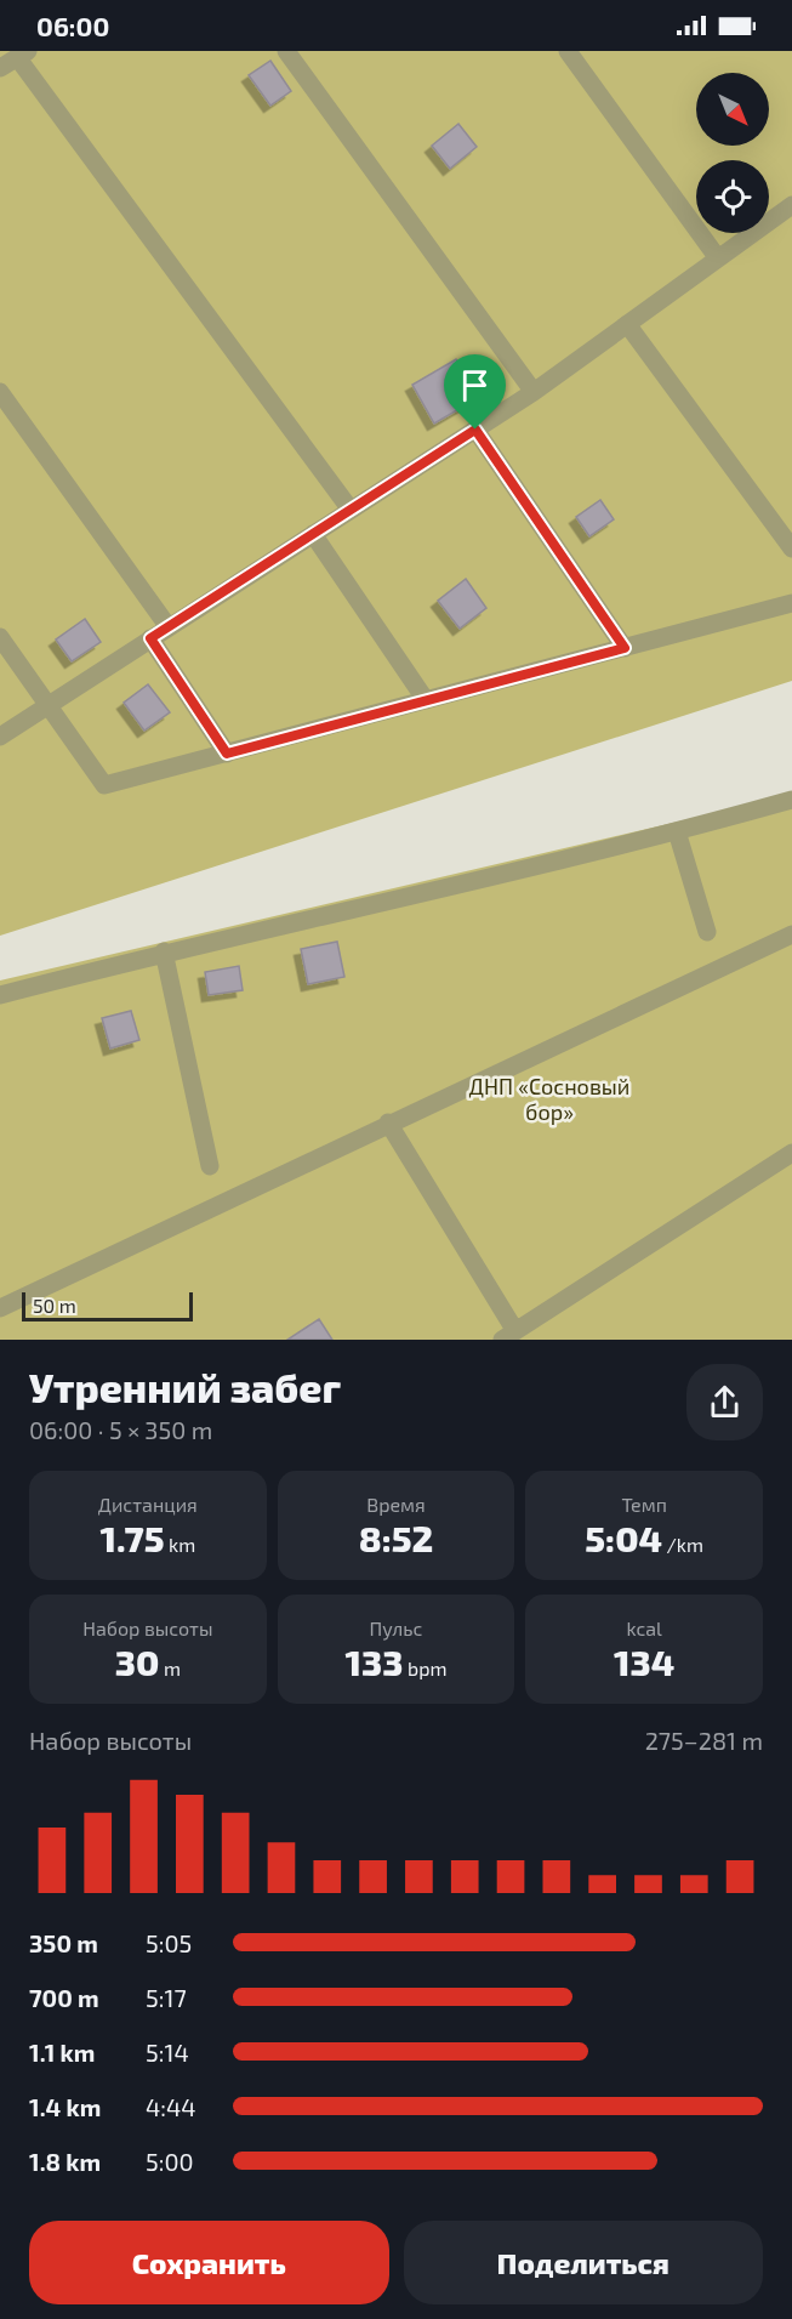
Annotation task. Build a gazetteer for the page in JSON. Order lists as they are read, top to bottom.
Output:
{
  "parks": ["ДНП «Сосновый бор»"],
  "scale_bar": "50 m",
  "north": "bottom right",
  "page": {
    "status": "06:00",
    "scale": "50 m",
    "heading": ["Утренний забег", "06:00 · 5 × 350 m"],
    "stats": [
      ["Дистанция", "1.75 km"],
      ["Время", "8:52"],
      ["Темп", "5:04 /km"],
      ["Набор высоты", "30 m"],
      ["Пульс", "133 bpm"],
      ["kcal", "134"]
    ],
    "chart": ["Набор высоты", "275–281 m"],
    "list": [
      {
        "name": "350 m",
        "note": "5:05"
      },
      {
        "name": "700 m",
        "note": "5:17"
      },
      {
        "name": "1.1 km",
        "note": "5:14"
      },
      {
        "name": "1.4 km",
        "note": "4:44"
      },
      {
        "name": "1.8 km",
        "note": "5:00"
      }
    ],
    "buttons": ["Сохранить", "Поделиться"]
  }
}
